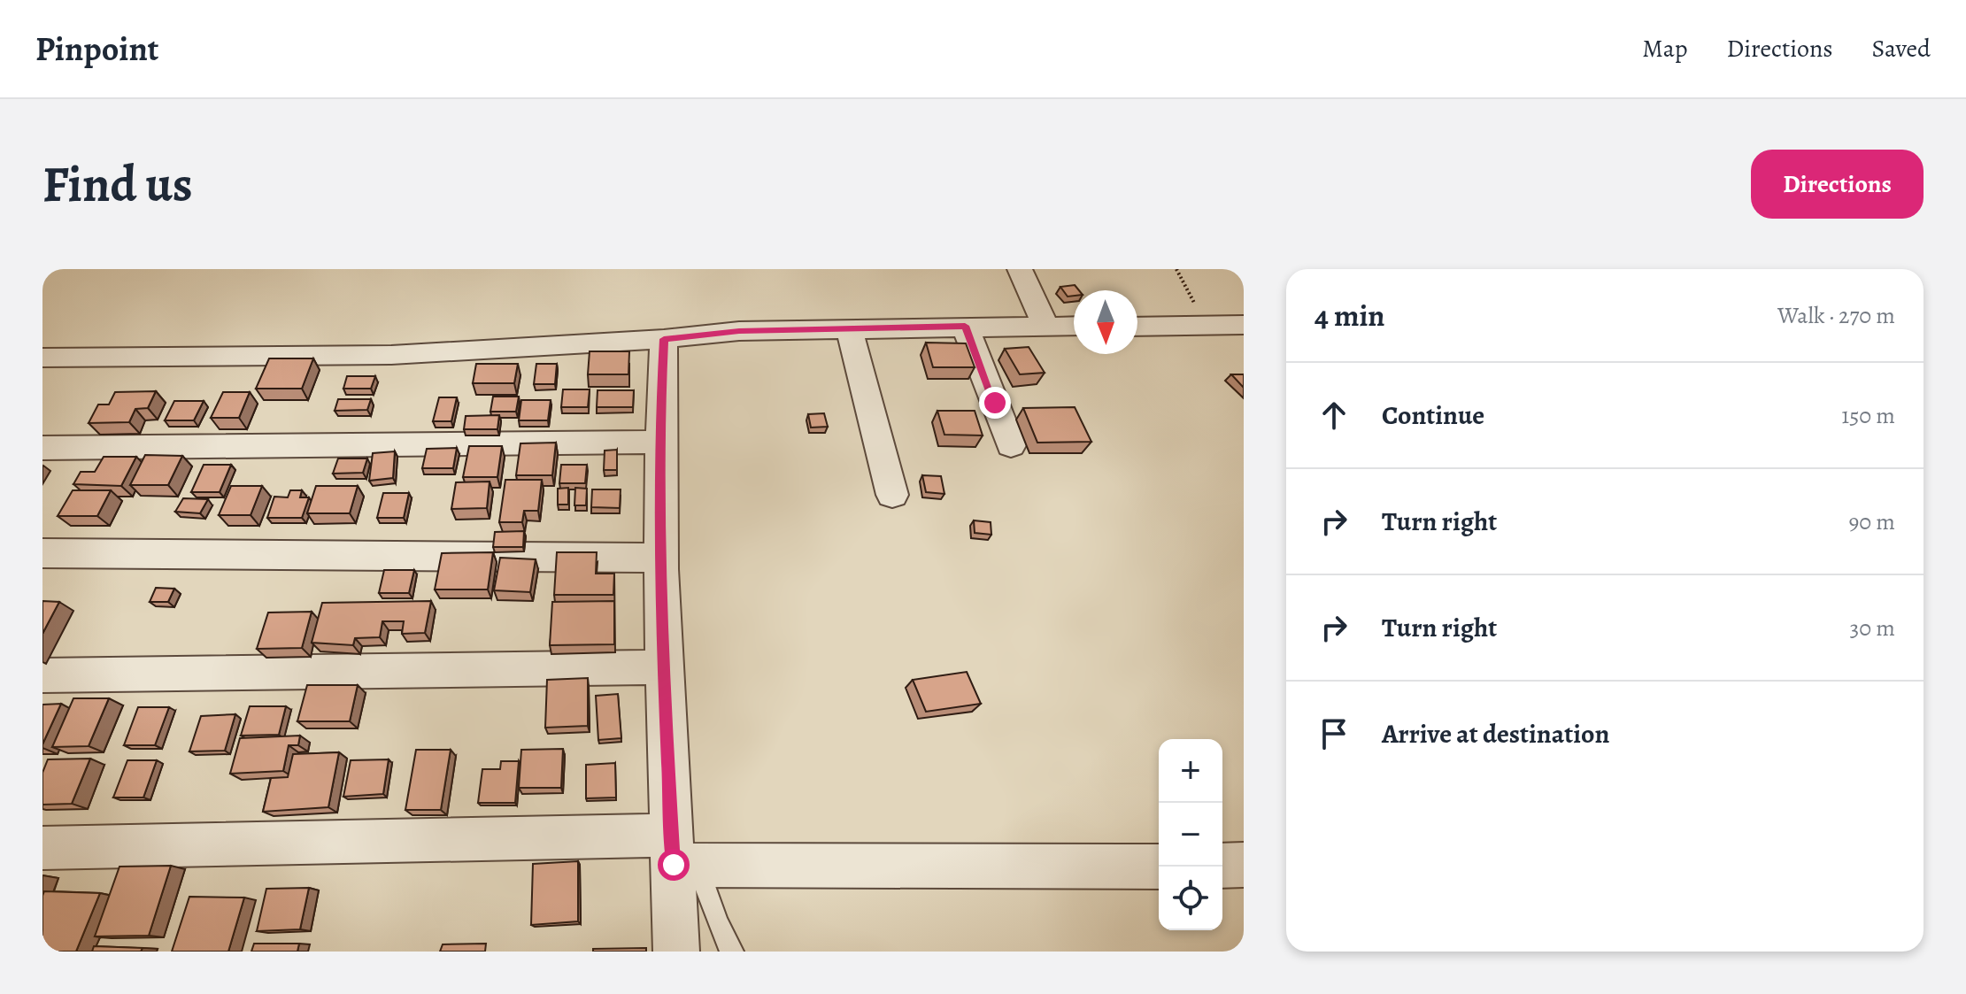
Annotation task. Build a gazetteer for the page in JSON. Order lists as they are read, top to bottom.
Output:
{
  "north": "bottom",
  "page": {
    "header": "Pinpoint",
    "nav": ["Map", "Directions", "Saved"],
    "buttons": "Directions",
    "title": "Find us",
    "heading": ["4 min", "Walk · 270 m"],
    "list": [
      ["Continue", "150 m"],
      ["Turn right", "90 m"],
      ["Turn right", "30 m"],
      "Arrive at destination"
    ],
    "map_buttons": ["+", "−"]
  }
}
